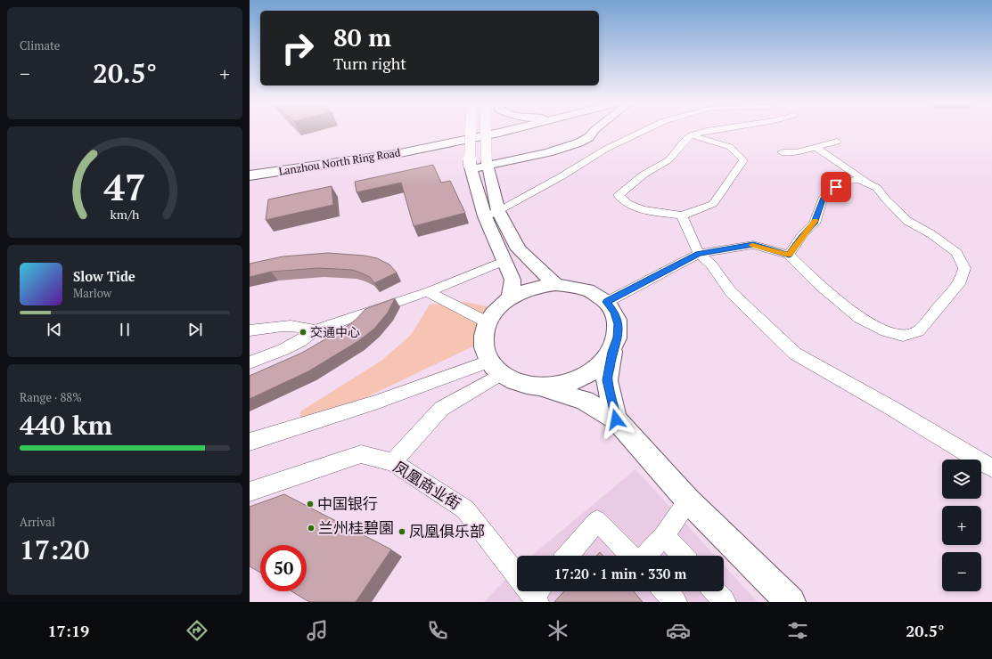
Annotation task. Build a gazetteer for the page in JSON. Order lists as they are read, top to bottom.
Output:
{
  "streets": {
    "highway": ["Lanzhou North Ring Road"],
    "street": ["凤凰商业街"]
  },
  "places": [
    "交通中心",
    "中国银行",
    "兰州桂碧園",
    "凤凰俱乐部"
  ],
  "page": {
    "tile": [
      "Climate",
      ["Range · 88%", "440 km"],
      ["Arrival", "17:20"]
    ],
    "turn": ["80 m", "Turn right"],
    "heat": ["−", "20.5°", "+"],
    "song": ["Slow Tide", "Marlow"],
    "map_buttons": ["+", "−"],
    "limit": "50",
    "trip": "17:20 · 1 min · 330 m",
    "tabs": ["17:19", "20.5°"],
    "gauge": ["47", "km/h"]
  }
}
